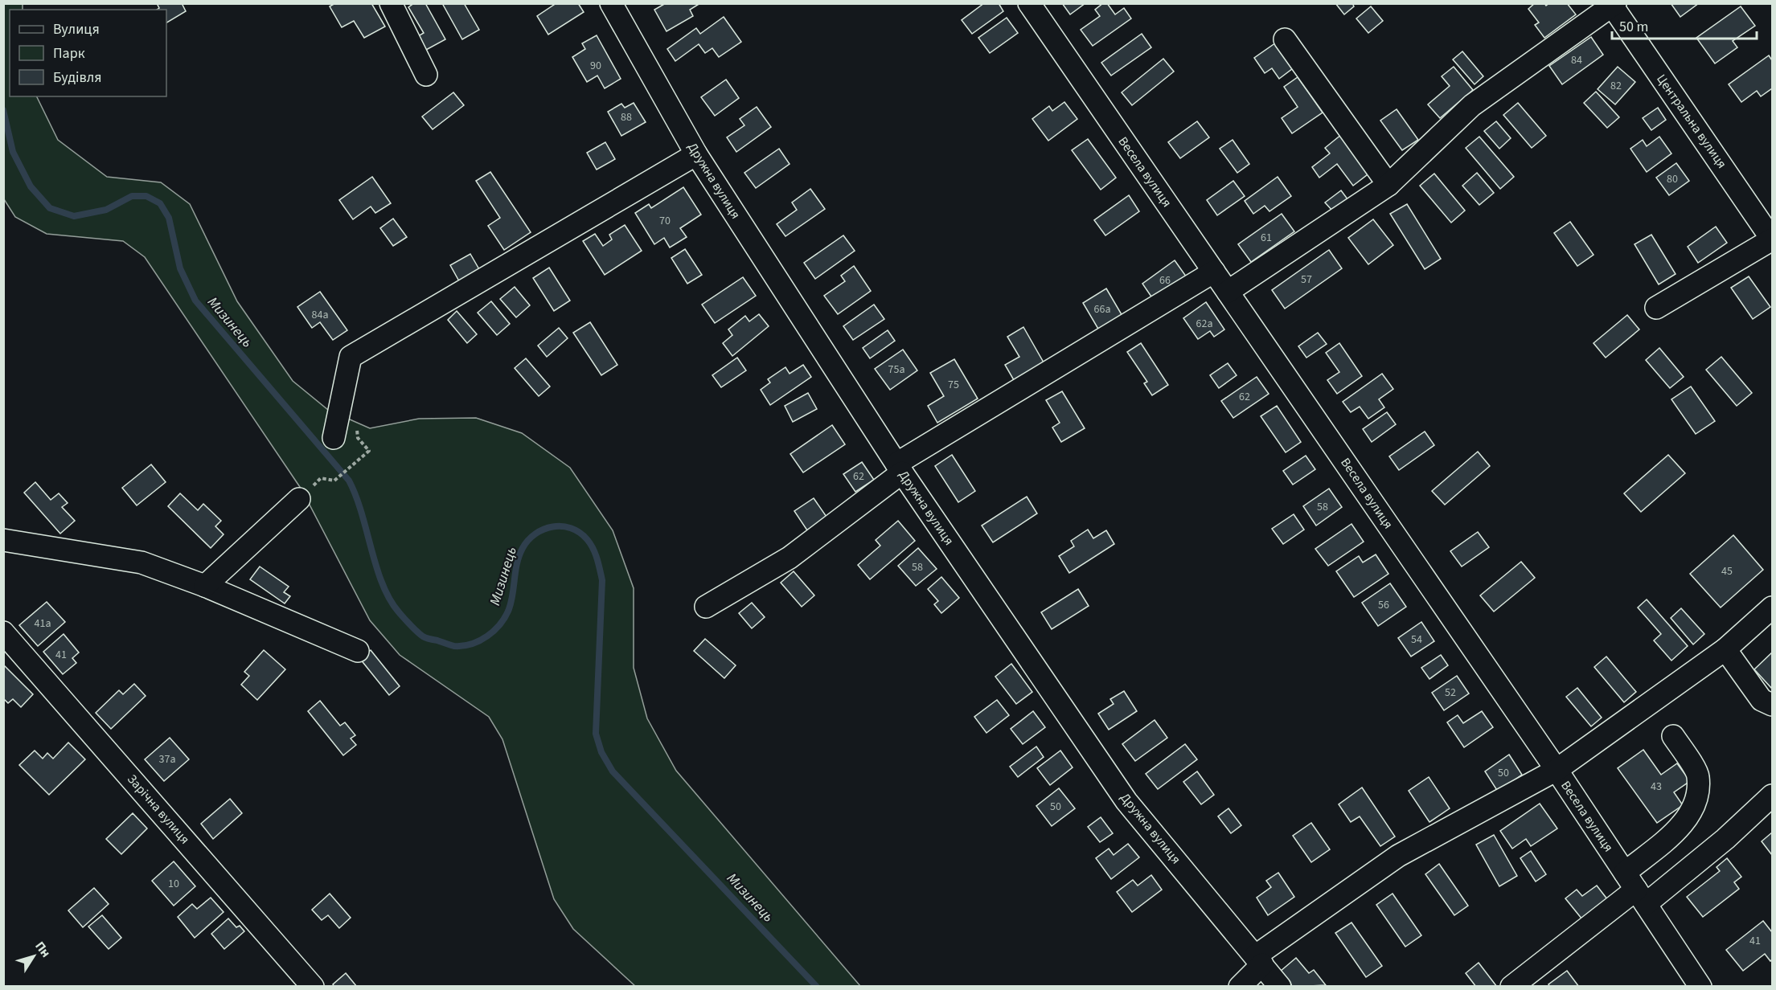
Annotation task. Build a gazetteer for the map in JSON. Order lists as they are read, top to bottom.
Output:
{
  "streets": {
    "street": [
      "Центральна вулиця",
      "Весела вулиця",
      "Дружна вулиця",
      "Зарічна вулиця"
    ]
  },
  "water": ["Мизинець"],
  "house_numbers": [
    "84",
    "90",
    "82",
    "88",
    "80",
    "70",
    "61",
    "57",
    "66",
    "66а",
    "84а",
    "62а",
    "75а",
    "75",
    "62",
    "62",
    "58",
    "58",
    "45",
    "56",
    "41а",
    "54",
    "41",
    "52",
    "37а",
    "50",
    "43",
    "50",
    "10",
    "41"
  ],
  "legend": ["Вулиця", "Парк", "Будівля"],
  "scale_bar": "50 m",
  "north": "top right"
}
